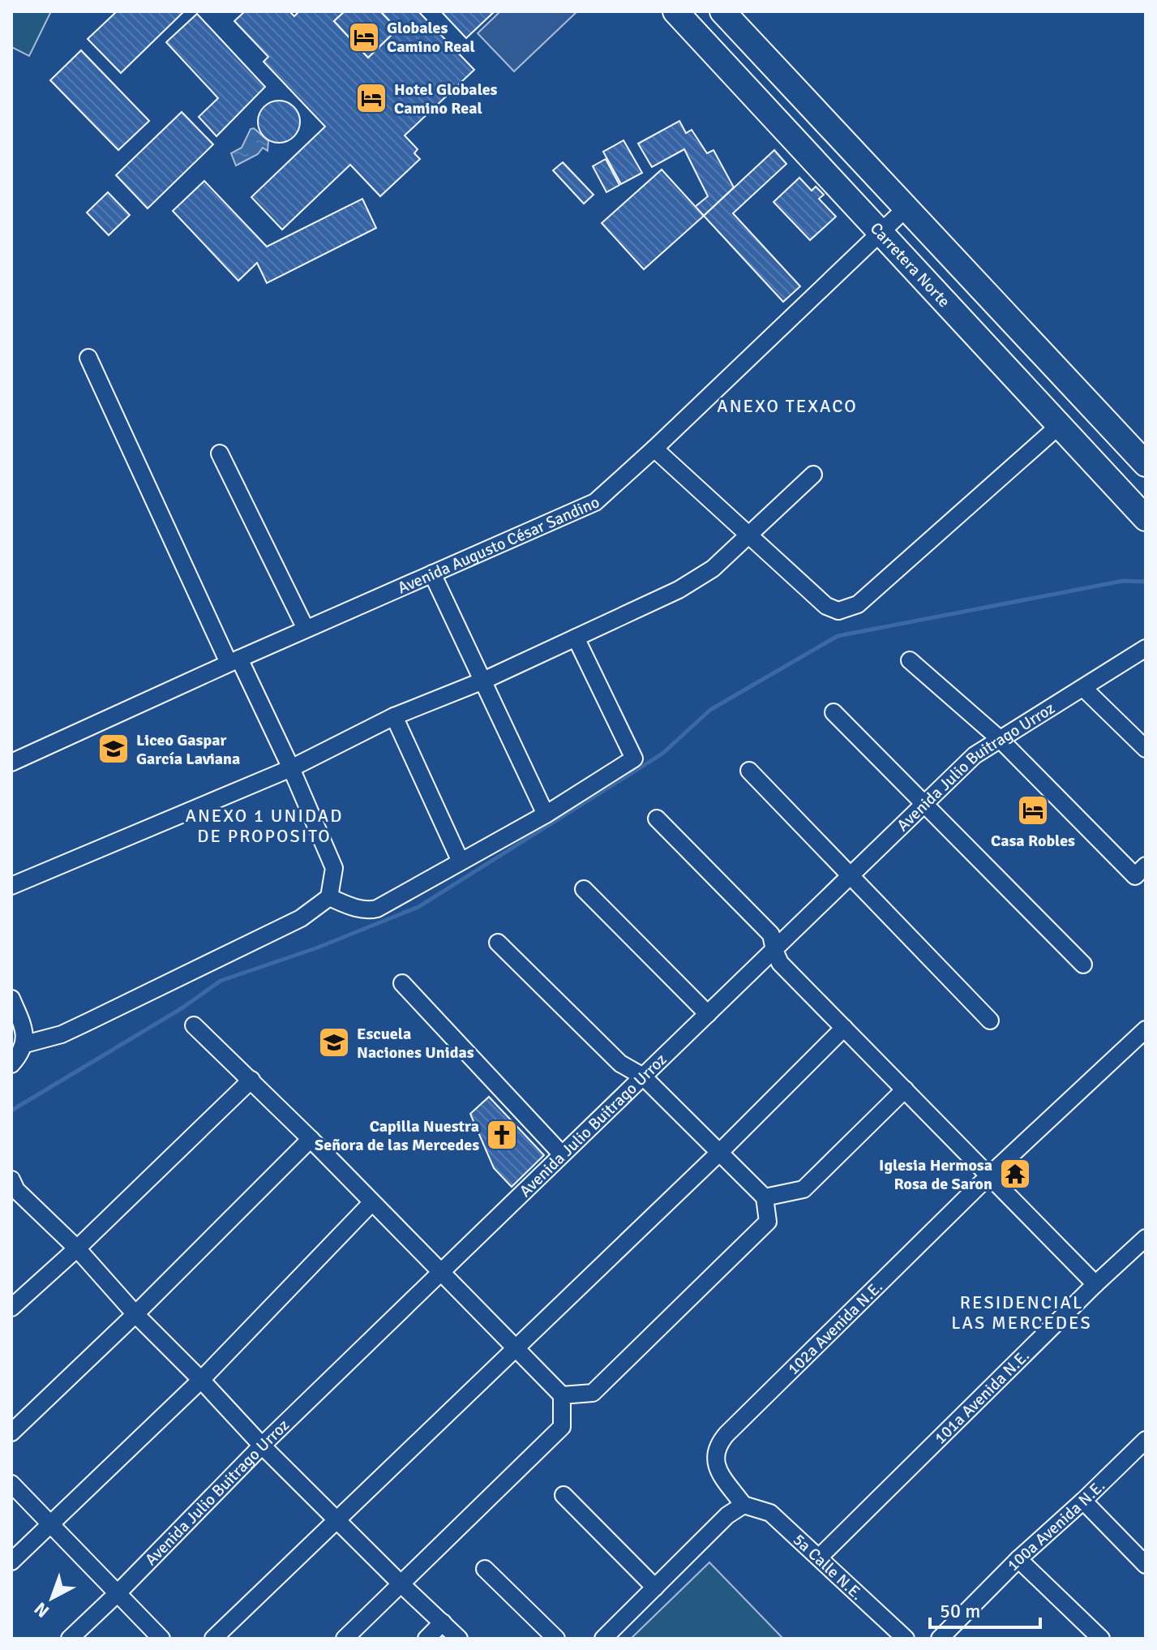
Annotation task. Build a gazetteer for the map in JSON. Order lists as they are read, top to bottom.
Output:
{
  "streets": {
    "highway": ["Carretera Norte"],
    "street": [
      "Avenida Augusto César Sandino",
      "Avenida Julio Buitrago Urroz",
      "102a Avenida N.E.",
      "101a Avenida N.E.",
      "100a Avenida N.E.",
      "5a Calle N.E."
    ]
  },
  "crossings": [
    ["Carretera Norte", "Avenida Augusto César Sandino"],
    ["102a Avenida N.E.", "5a Calle N.E."],
    ["101a Avenida N.E.", "5a Calle N.E."]
  ],
  "districts": ["ANEXO TEXACO", "ANEXO 1 UNIDAD DE PROPOSITO", "RESIDENCIAL LAS MERCEDES"],
  "places": {
    "hotel": ["Globales Camino Real", "Hotel Globales Camino Real", "Casa Robles"],
    "school or university": ["Liceo Gaspar García Laviana", "Escuela Naciones Unidas"],
    "church": ["Capilla Nuestra Señora de las Mercedes"],
    "temple": ["Iglesia Hermosa Rosa de Saron"]
  },
  "scale_bar": "50 m",
  "north": "bottom left"
}
